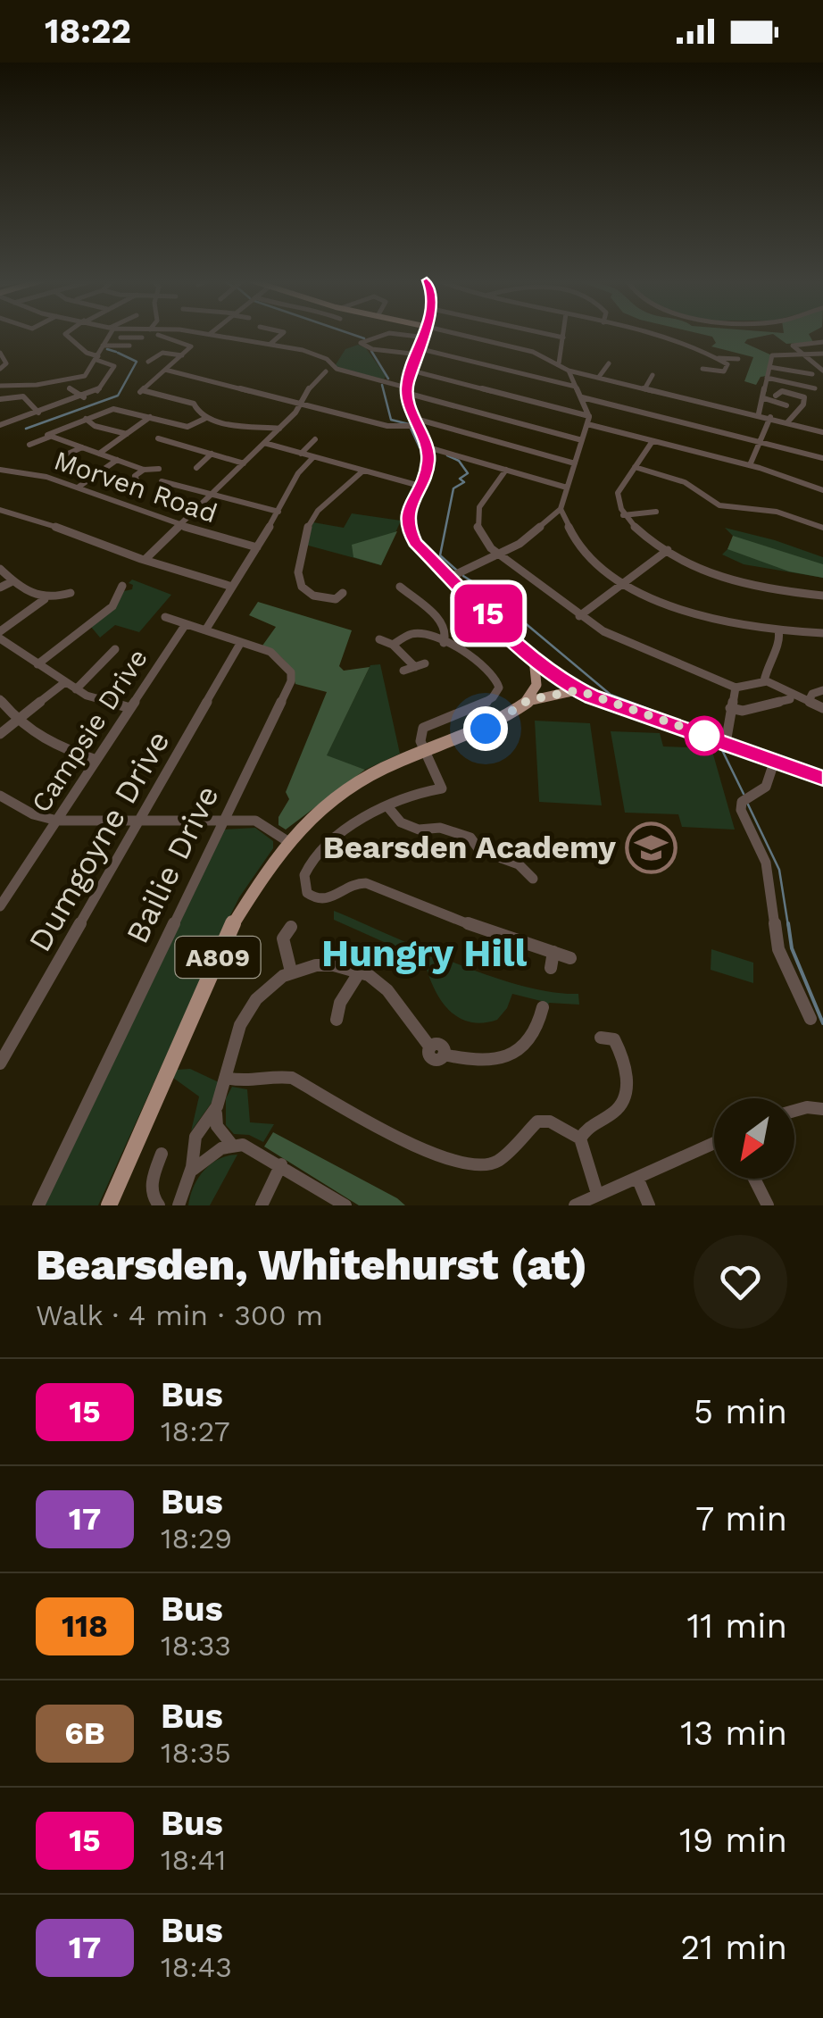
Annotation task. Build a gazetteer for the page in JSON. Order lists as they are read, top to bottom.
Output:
{
  "streets": {
    "main road": ["A809"],
    "street": [
      "Morven Road",
      "Campsie Drive",
      "Dumgoyne Drive",
      "Bailie Drive"
    ]
  },
  "crossings": [
    ["Campsie Drive", "Bailie Drive"],
    ["Dumgoyne Drive", "Bailie Drive"]
  ],
  "districts": ["Hungry Hill"],
  "places": {
    "school or university": ["Bearsden Academy"]
  },
  "lines": ["bus line 15"],
  "north": "bottom left",
  "page": {
    "status": "18:22",
    "on_map": "15",
    "heading": ["Bearsden, Whitehurst (at)", "Walk · 4 min · 300 m"],
    "list": [
      {
        "mark": "15",
        "name": "Bus",
        "note": "18:27",
        "value": "5 min"
      },
      {
        "mark": "17",
        "name": "Bus",
        "note": "18:29",
        "value": "7 min"
      },
      {
        "mark": "118",
        "name": "Bus",
        "note": "18:33",
        "value": "11 min"
      },
      {
        "mark": "6B",
        "name": "Bus",
        "note": "18:35",
        "value": "13 min"
      },
      {
        "mark": "15",
        "name": "Bus",
        "note": "18:41",
        "value": "19 min"
      },
      {
        "mark": "17",
        "name": "Bus",
        "note": "18:43",
        "value": "21 min"
      }
    ]
  }
}
